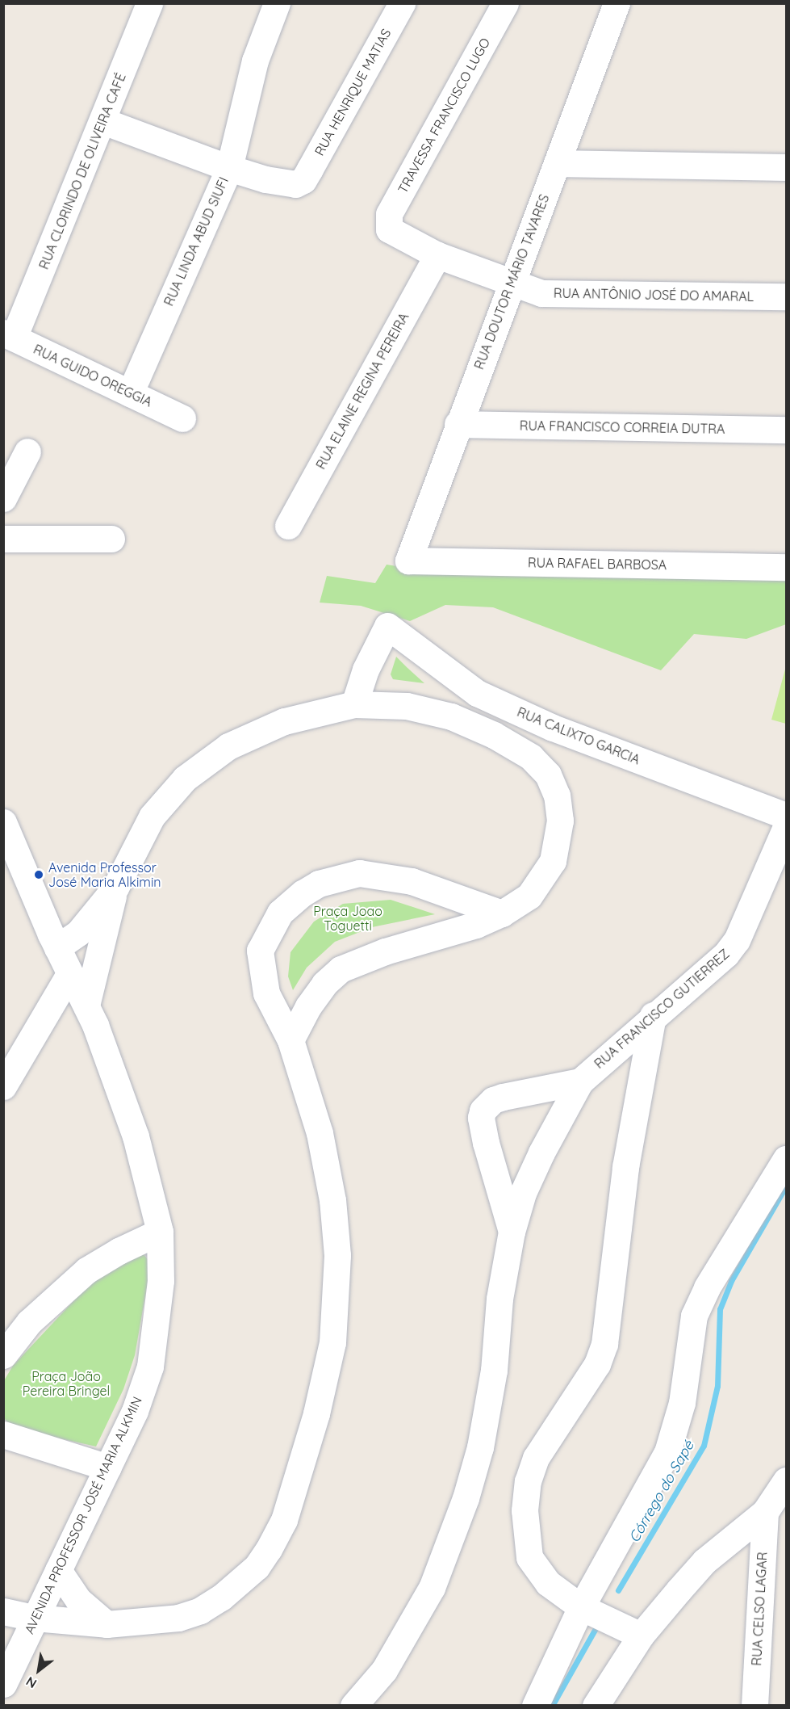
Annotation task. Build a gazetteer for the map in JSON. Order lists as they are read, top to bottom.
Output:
{
  "streets": {
    "street": [
      "RUA HENRIQUE MATIAS",
      "TRAVESSA FRANCISCO LUGO",
      "RUA CLORINDO DE OLIVEIRA CAFÉ",
      "RUA LINDA ABUD SIUFI",
      "RUA DOUTOR MÁRIO TAVARES",
      "RUA ANTÔNIO JOSÉ DO AMARAL",
      "RUA GUIDO OREGGIA",
      "RUA ELAINE REGINA PEREIRA",
      "RUA FRANCISCO CORREIA DUTRA",
      "RUA RAFAEL BARBOSA",
      "RUA CALIXTO GARCIA",
      "RUA FRANCISCO GUTIERREZ",
      "AVENIDA PROFESSOR JOSÉ MARIA ALKMIN",
      "RUA CELSO LAGAR"
    ]
  },
  "crossings": [
    ["RUA HENRIQUE MATIAS", "RUA LINDA ABUD SIUFI"],
    ["TRAVESSA FRANCISCO LUGO", "RUA ANTÔNIO JOSÉ DO AMARAL"],
    ["RUA CLORINDO DE OLIVEIRA CAFÉ", "RUA GUIDO OREGGIA"],
    ["RUA LINDA ABUD SIUFI", "RUA GUIDO OREGGIA"],
    ["RUA DOUTOR MÁRIO TAVARES", "RUA ANTÔNIO JOSÉ DO AMARAL"],
    ["RUA DOUTOR MÁRIO TAVARES", "RUA FRANCISCO CORREIA DUTRA"],
    ["RUA DOUTOR MÁRIO TAVARES", "RUA RAFAEL BARBOSA"],
    ["RUA ANTÔNIO JOSÉ DO AMARAL", "RUA ELAINE REGINA PEREIRA"]
  ],
  "water": ["Córrego do Sapé"],
  "parks": ["Praça Joao Toguetti", "Praça João Pereira Bringel"],
  "places": ["Avenida Professor José Maria Alkimin"],
  "north": "bottom left"
}
